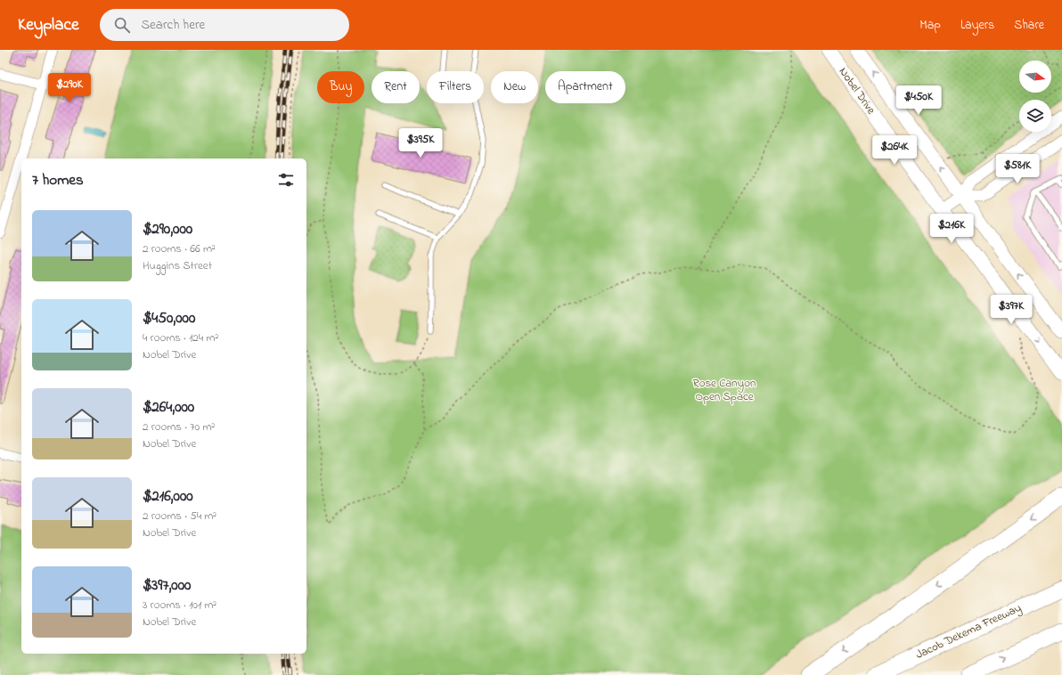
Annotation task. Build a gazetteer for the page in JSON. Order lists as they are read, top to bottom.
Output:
{
  "streets": {
    "highway": ["Jacob Dekema Freeway"],
    "main road": ["Nobel Drive"]
  },
  "parks": ["Rose Canyon Open Space"],
  "north": "right",
  "page": {
    "header": "Keyplace",
    "search": "Search here",
    "nav": ["Map", "Layers", "Share"],
    "chip": [
      "Buy",
      "Rent",
      "Filters",
      "New",
      "Apartment"
    ],
    "price": [
      "$290K",
      "$450K",
      "$395K",
      "$264K",
      "$581K",
      "$216K",
      "$397K"
    ],
    "heading": "7 homes",
    "list": [
      {
        "name": "$290,000",
        "note": "2 rooms · 66 m² · Huggins Street"
      },
      {
        "name": "$450,000",
        "note": "4 rooms · 124 m² · Nobel Drive"
      },
      {
        "name": "$264,000",
        "note": "2 rooms · 70 m² · Nobel Drive"
      },
      {
        "name": "$216,000",
        "note": "2 rooms · 54 m² · Nobel Drive"
      },
      {
        "name": "$397,000",
        "note": "3 rooms · 101 m² · Nobel Drive"
      }
    ]
  }
}
